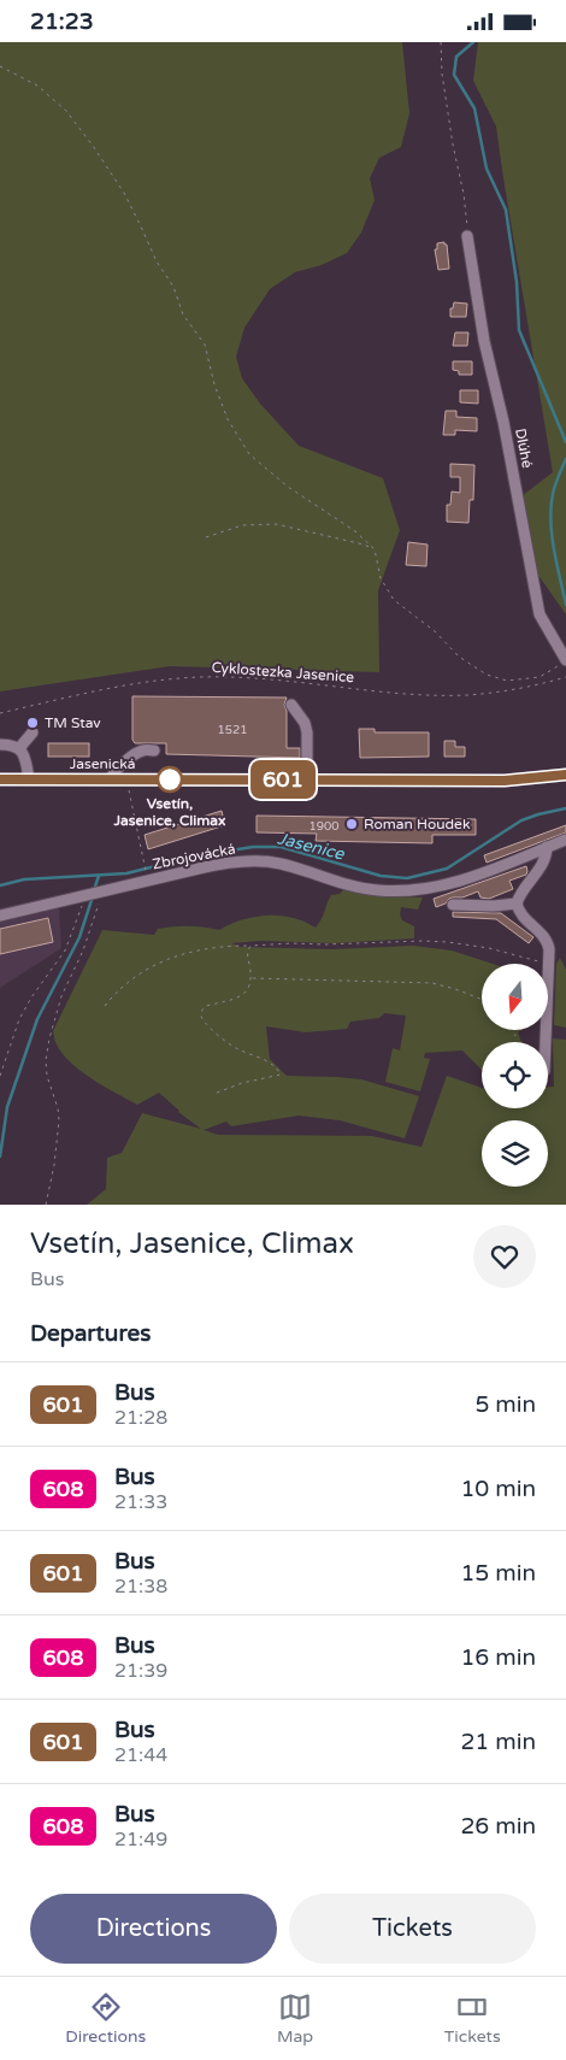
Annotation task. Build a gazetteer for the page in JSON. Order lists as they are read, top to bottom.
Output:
{
  "streets": {
    "street": ["Dlúhé", "Jasenická", "Zbrojovácká"],
    "path": ["Cyklostezka Jasenice"]
  },
  "water": ["Jasenice"],
  "places": ["TM Stav", "Vsetín, Jasenice, Climax", "Roman Houdek"],
  "lines": ["bus line 601"],
  "house_numbers": ["1521", "1900"],
  "north": "bottom",
  "page": {
    "status": "21:23",
    "on_map": "601",
    "heading": [
      ["Vsetín, Jasenice, Climax", "Bus"],
      "Departures"
    ],
    "list": [
      {
        "mark": "601",
        "name": "Bus",
        "note": "21:28",
        "value": "5 min"
      },
      {
        "mark": "608",
        "name": "Bus",
        "note": "21:33",
        "value": "10 min"
      },
      {
        "mark": "601",
        "name": "Bus",
        "note": "21:38",
        "value": "15 min"
      },
      {
        "mark": "608",
        "name": "Bus",
        "note": "21:39",
        "value": "16 min"
      },
      {
        "mark": "601",
        "name": "Bus",
        "note": "21:44",
        "value": "21 min"
      },
      {
        "mark": "608",
        "name": "Bus",
        "note": "21:49",
        "value": "26 min"
      }
    ],
    "buttons": ["Directions", "Tickets"],
    "tabs": ["Directions", "Map", "Tickets"]
  }
}
